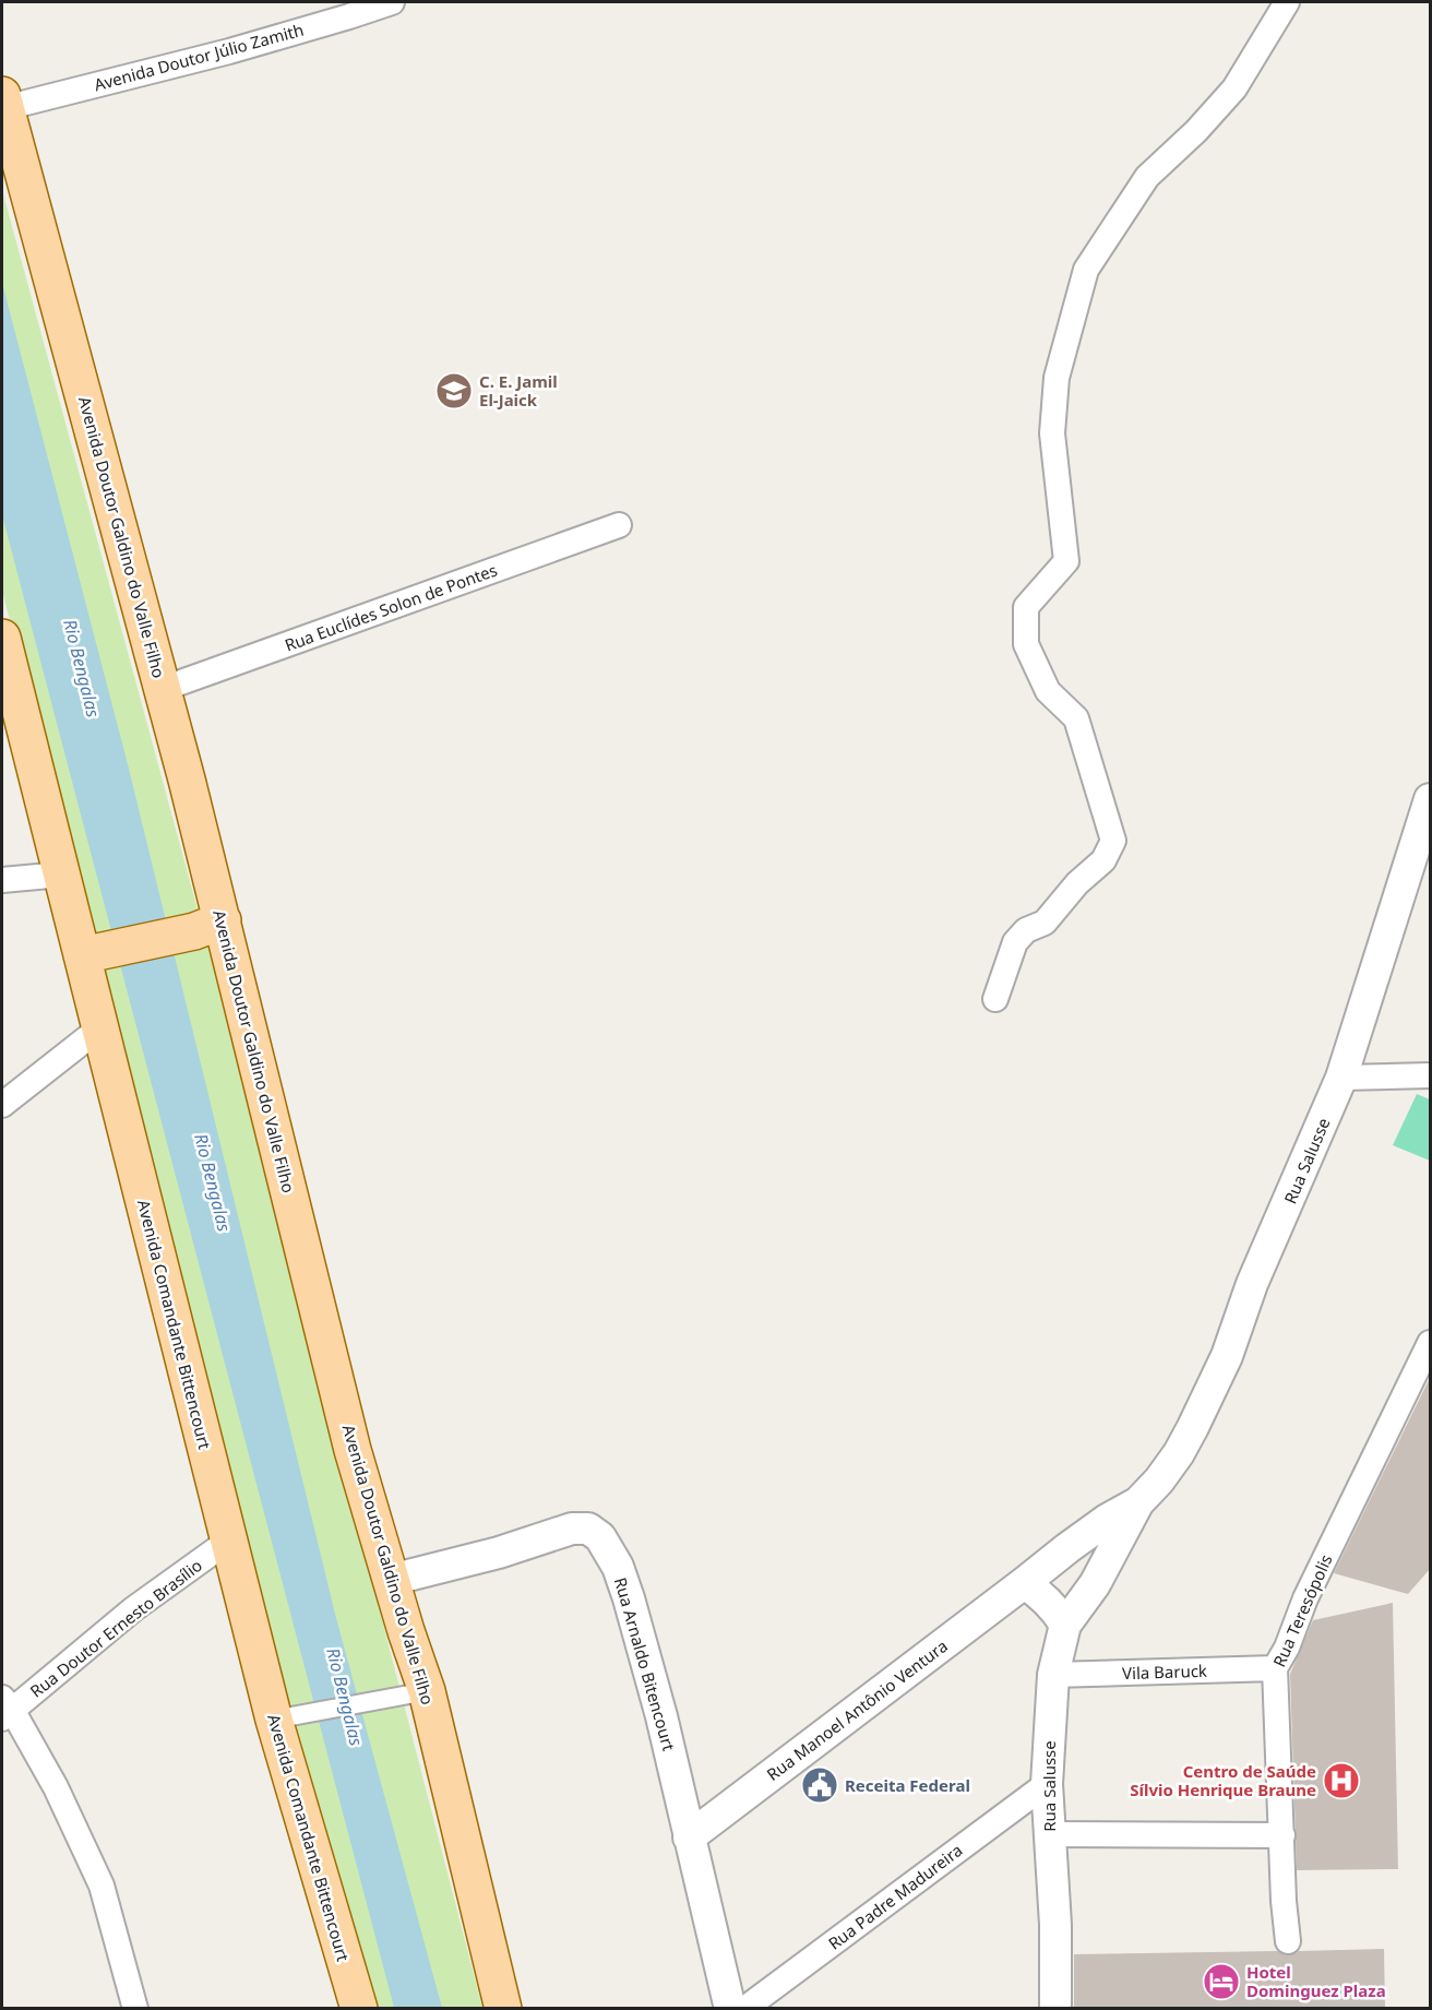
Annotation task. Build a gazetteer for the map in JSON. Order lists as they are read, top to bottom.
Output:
{
  "streets": {
    "main road": ["Avenida Doutor Galdino do Valle Filho", "Avenida Comandante Bittencourt"],
    "street": [
      "Avenida Doutor Júlio Zamith",
      "Rua Euclídes Solon de Pontes",
      "Rua Salusse",
      "Rua Teresópolis",
      "Rua Doutor Ernesto Brasílio",
      "Rua Arnaldo Bitencourt",
      "Vila Baruck",
      "Rua Manoel Antônio Ventura",
      "Rua Padre Madureira"
    ]
  },
  "crossings": [
    ["Avenida Doutor Júlio Zamith", "Avenida Doutor Galdino do Valle Filho"],
    ["Avenida Doutor Galdino do Valle Filho", "Rua Euclídes Solon de Pontes"],
    ["Avenida Doutor Galdino do Valle Filho", "Rua Arnaldo Bitencourt"],
    ["Rua Salusse", "Vila Baruck"],
    ["Rua Salusse", "Rua Manoel Antônio Ventura"],
    ["Rua Salusse", "Rua Padre Madureira"],
    ["Avenida Comandante Bittencourt", "Rua Doutor Ernesto Brasílio"],
    ["Rua Teresópolis", "Vila Baruck"],
    ["Rua Arnaldo Bitencourt", "Rua Manoel Antônio Ventura"]
  ],
  "water": ["Rio Bengalas"],
  "places": {
    "school or university": ["C. E. Jamil El-Jaick"],
    "hospital": ["Centro de Saúde Sílvio Henrique Braune"],
    "public building": ["Receita Federal"],
    "hotel": ["Hotel Dominguez Plaza"]
  }
}
